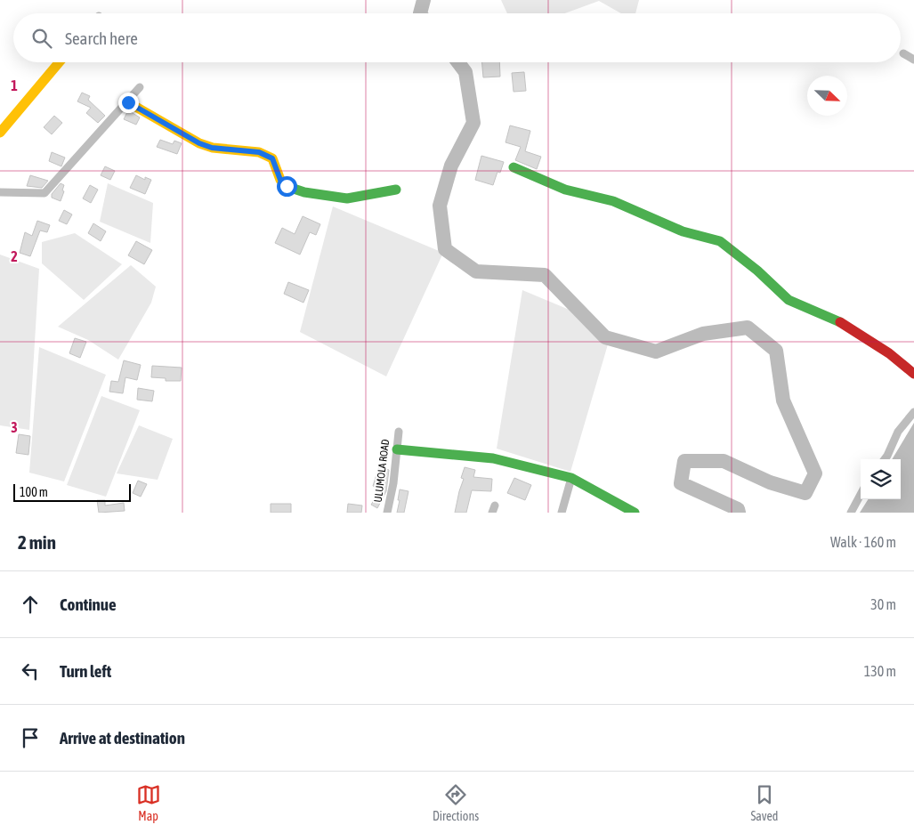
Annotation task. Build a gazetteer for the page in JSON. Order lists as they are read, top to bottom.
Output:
{
  "streets": {
    "street": ["ULUMOLA ROAD"]
  },
  "scale_bar": "100 m",
  "north": "bottom right",
  "page": {
    "search": "Search here",
    "scale": "100 m",
    "heading": ["2 min", "Walk · 160 m"],
    "list": [
      ["Continue", "30 m"],
      ["Turn left", "130 m"],
      "Arrive at destination"
    ],
    "nav": ["Map", "Directions", "Saved"]
  },
  "grid": {
    "rows": ["1", "2", "3"]
  }
}
